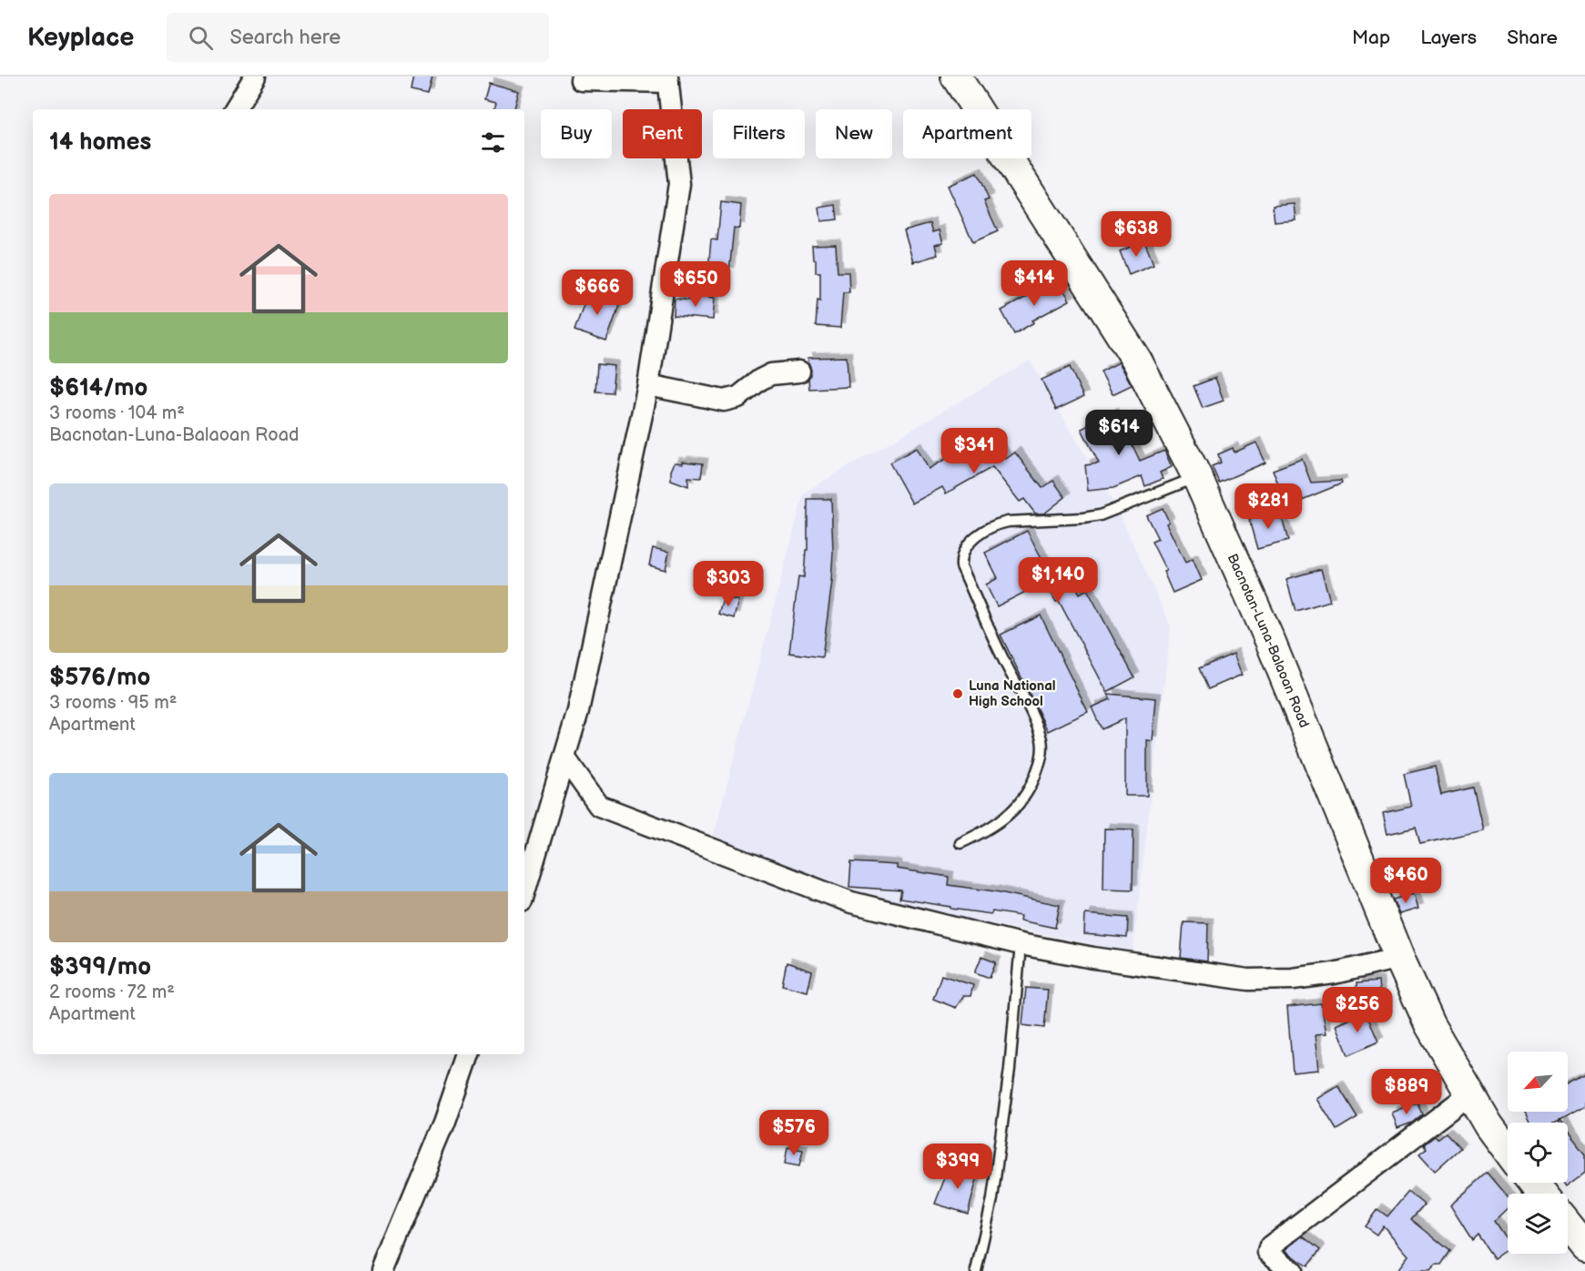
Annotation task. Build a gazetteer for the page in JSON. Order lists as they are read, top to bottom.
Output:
{
  "streets": {
    "main road": ["Bacnotan-Luna-Balaoan Road"]
  },
  "places": ["Luna National High School"],
  "north": "bottom left",
  "page": {
    "header": "Keyplace",
    "search": "Search here",
    "nav": ["Map", "Layers", "Share"],
    "chip": [
      "Buy",
      "Rent",
      "Filters",
      "New",
      "Apartment"
    ],
    "heading": "14 homes",
    "list": [
      {
        "name": "$614/mo",
        "note": "3 rooms · 104 m² · Bacnotan-Luna-Balaoan Road"
      },
      {
        "name": "$576/mo",
        "note": "3 rooms · 95 m² · Apartment"
      },
      {
        "name": "$399/mo",
        "note": "2 rooms · 72 m² · Apartment"
      }
    ],
    "price": [
      "$638",
      "$414",
      "$650",
      "$666",
      "$614",
      "$341",
      "$281",
      "$1,140",
      "$303",
      "$460",
      "$256",
      "$889",
      "$576",
      "$399"
    ]
  }
}
